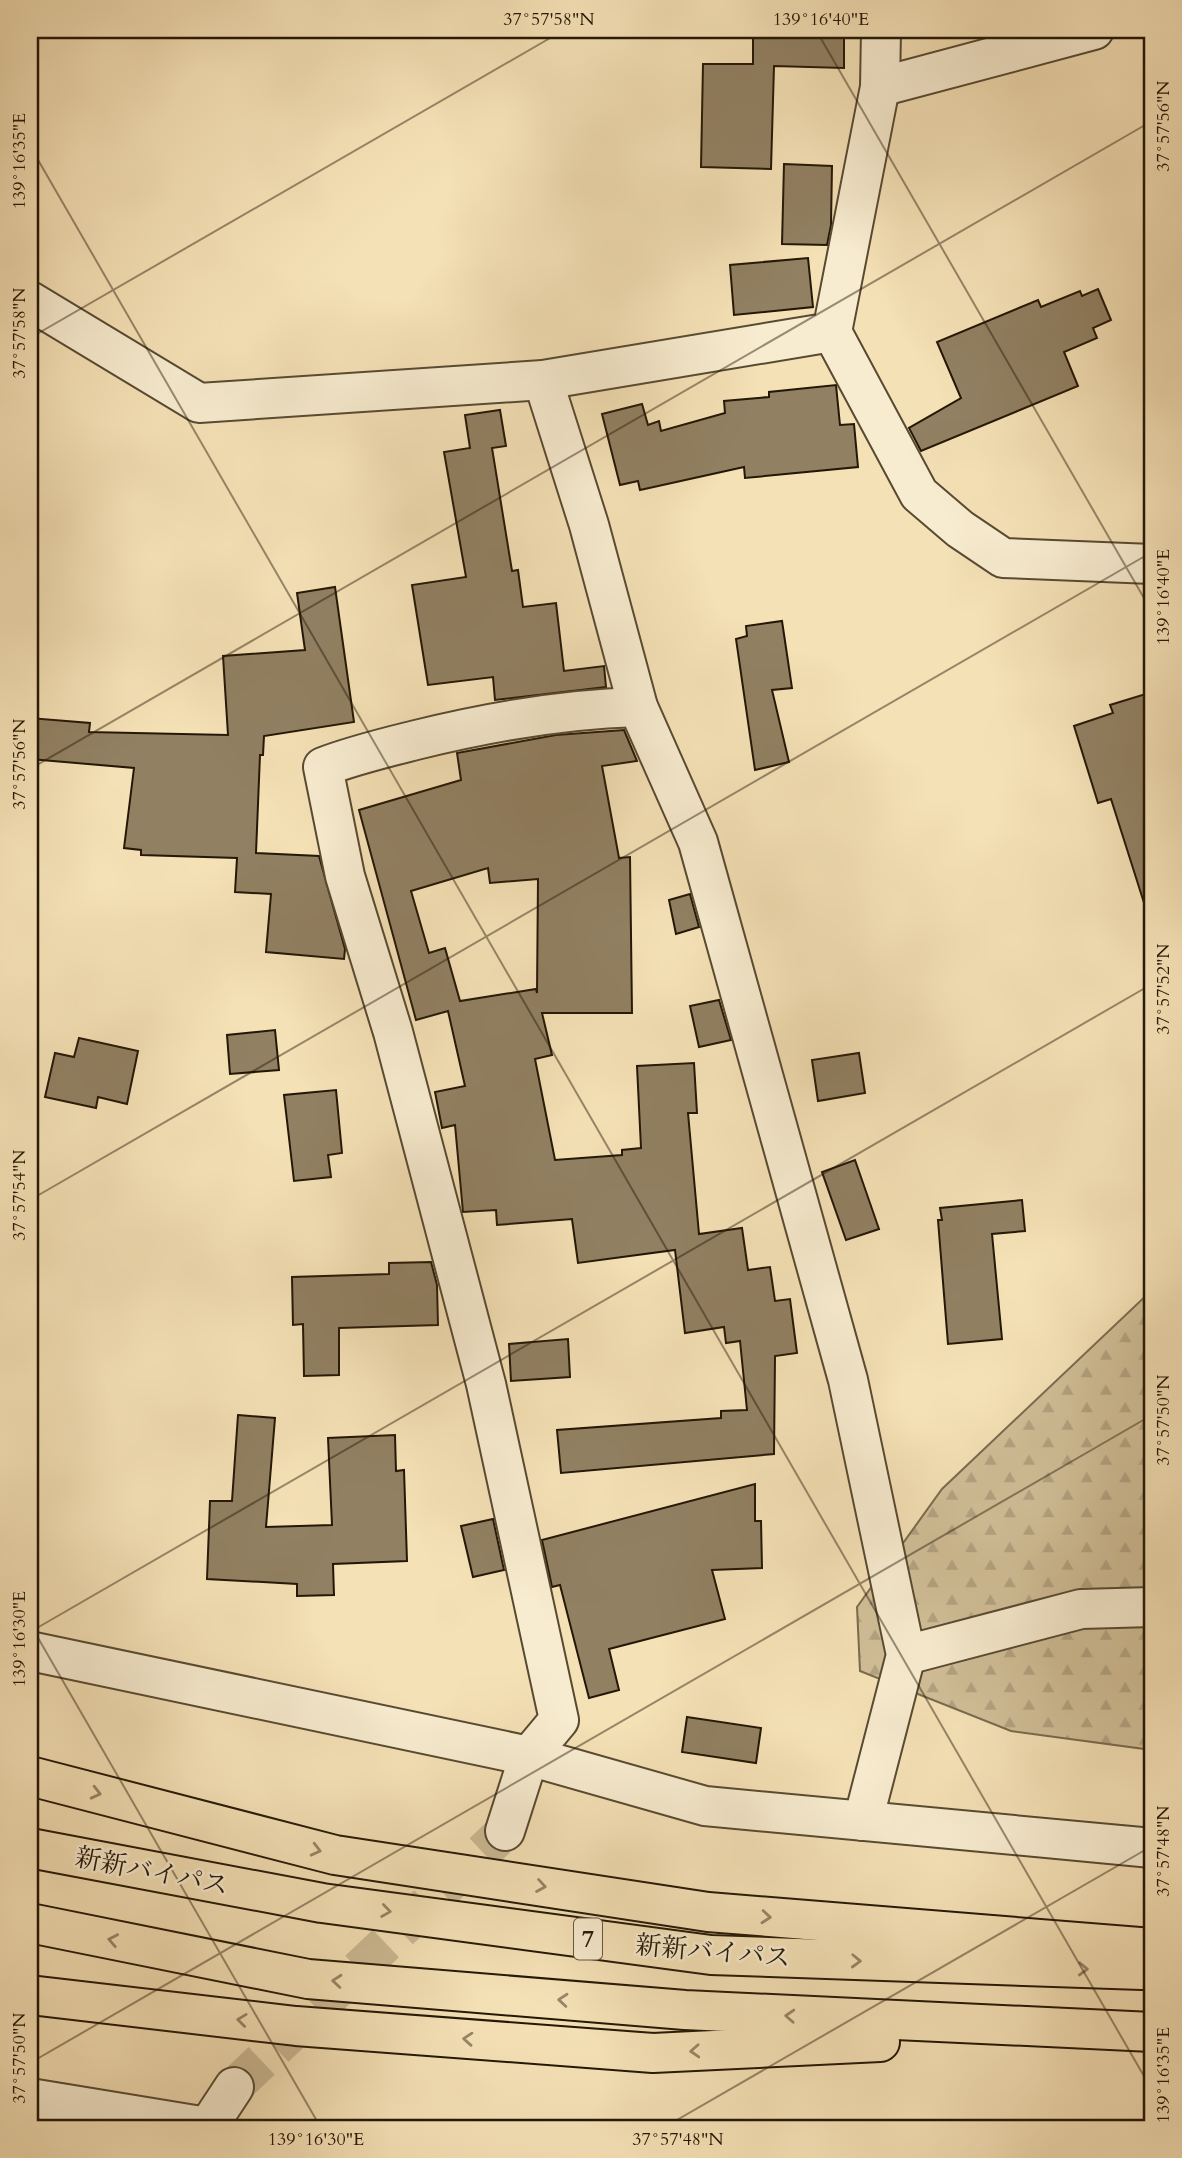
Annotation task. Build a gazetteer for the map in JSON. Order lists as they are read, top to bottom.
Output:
{
  "streets": {
    "highway": ["新新バイパス", "7"]
  },
  "coordinates": [
    "37°57'58\"N",
    "139°16'40\"E",
    "37°57'56\"N",
    "139°16'35\"E",
    "37°57'52\"N",
    "37°57'54\"N",
    "37°57'50\"N",
    "139°16'30\"E",
    "37°57'48\"N"
  ]
}
